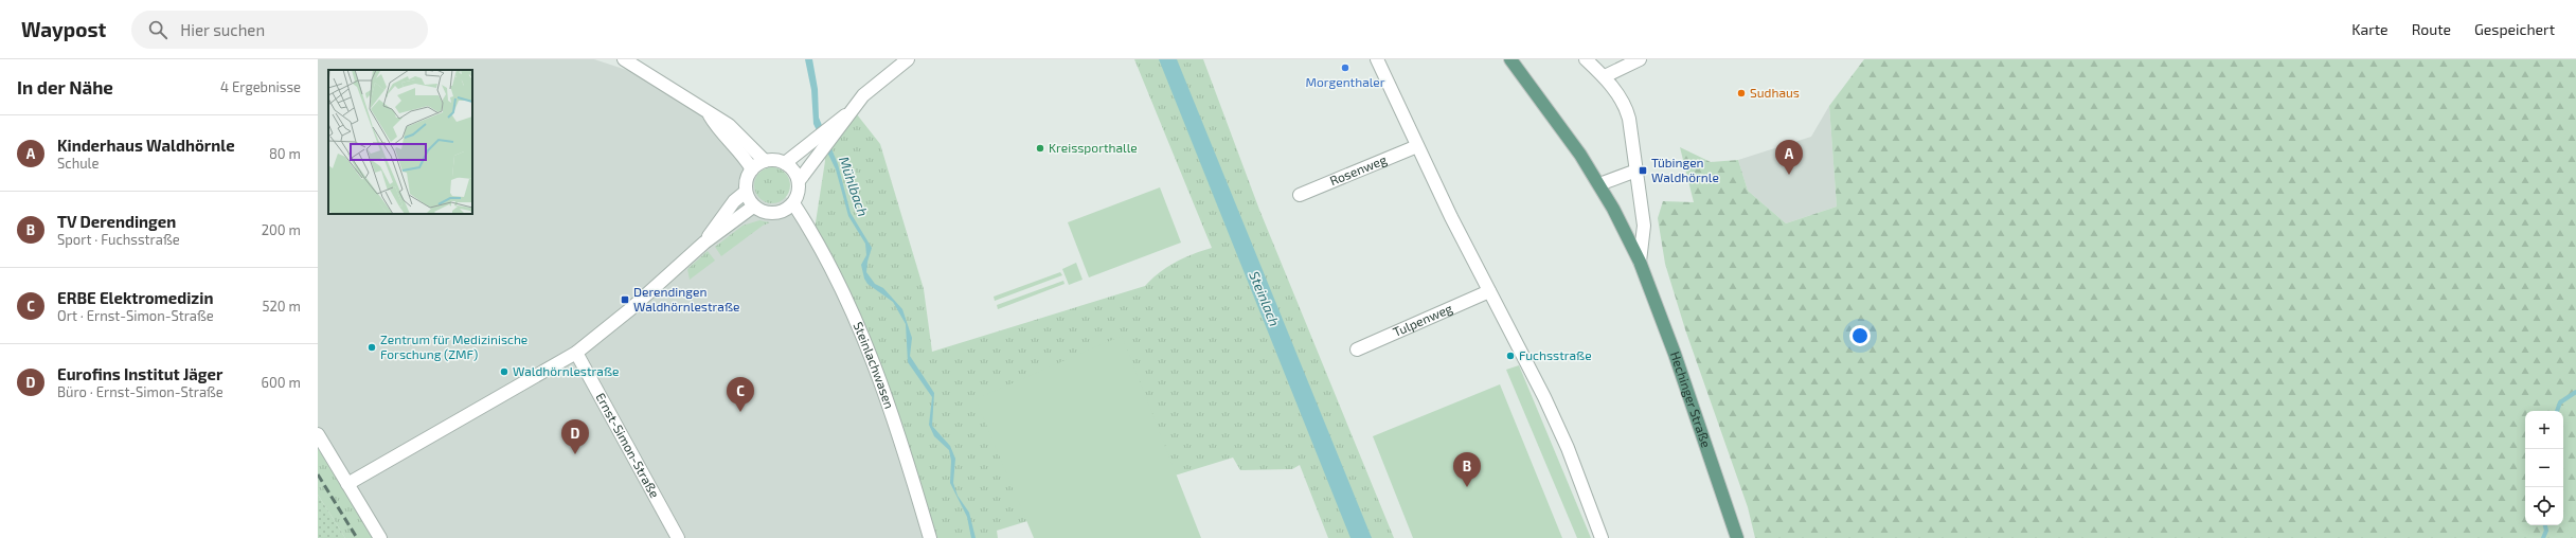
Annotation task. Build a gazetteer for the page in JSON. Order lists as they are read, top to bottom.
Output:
{
  "streets": {
    "main road": ["Hechinger Straße"],
    "street": [
      "Rosenweg",
      "Tulpenweg",
      "Steinlachwasen",
      "Ernst-Simon-Straße"
    ]
  },
  "water": ["Mühlbach", "Steinlach"],
  "places": {
    "other": [
      "Morgenthaler",
      "Sudhaus",
      "Kreissporthalle",
      "Zentrum für Medizinische Forschung (ZMF)",
      "Fuchsstraße",
      "Waldhörnlestraße"
    ],
    "transit": ["Tübingen Waldhörnle", "Derendingen Waldhörnlestraße"]
  },
  "page": {
    "header": "Waypost",
    "search": "Hier suchen",
    "nav": ["Karte", "Route", "Gespeichert"],
    "heading": ["In der Nähe", "4 Ergebnisse"],
    "list": [
      {
        "mark": "A",
        "name": "Kinderhaus Waldhörnle",
        "note": "Schule",
        "value": "80 m"
      },
      {
        "mark": "B",
        "name": "TV Derendingen",
        "note": "Sport · Fuchsstraße",
        "value": "200 m"
      },
      {
        "mark": "C",
        "name": "ERBE Elektromedizin",
        "note": "Ort · Ernst-Simon-Straße",
        "value": "520 m"
      },
      {
        "mark": "D",
        "name": "Eurofins Institut Jäger",
        "note": "Büro · Ernst-Simon-Straße",
        "value": "600 m"
      }
    ],
    "pins": [
      "A",
      "C",
      "D",
      "B"
    ],
    "map_buttons": ["+", "−"]
  }
}
